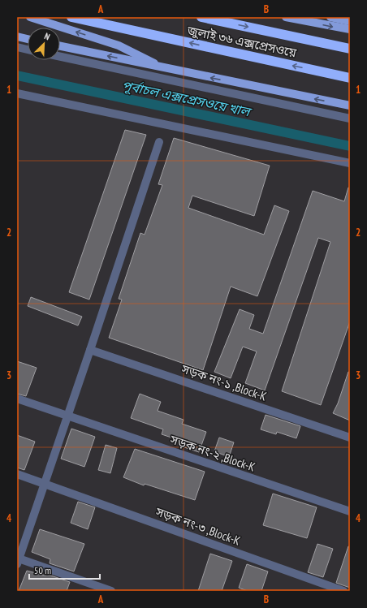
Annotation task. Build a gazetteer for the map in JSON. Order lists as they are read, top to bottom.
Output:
{
  "streets": {
    "highway": ["জুলাই ৩৬ এক্সপ্রেসওয়ে"],
    "street": ["সড়ক নং-১ ,Block-K", "সড়ক নং-২ ,Block-K", "সড়ক নং-৩ ,Block-K"]
  },
  "water": ["পূর্বাচল এক্সপ্রেসওয়ে খাল"],
  "scale_bar": "50 m",
  "north": "top right",
  "grid": {
    "columns": ["A", "B"],
    "rows": [
      "1",
      "2",
      "3",
      "4"
    ]
  }
}
